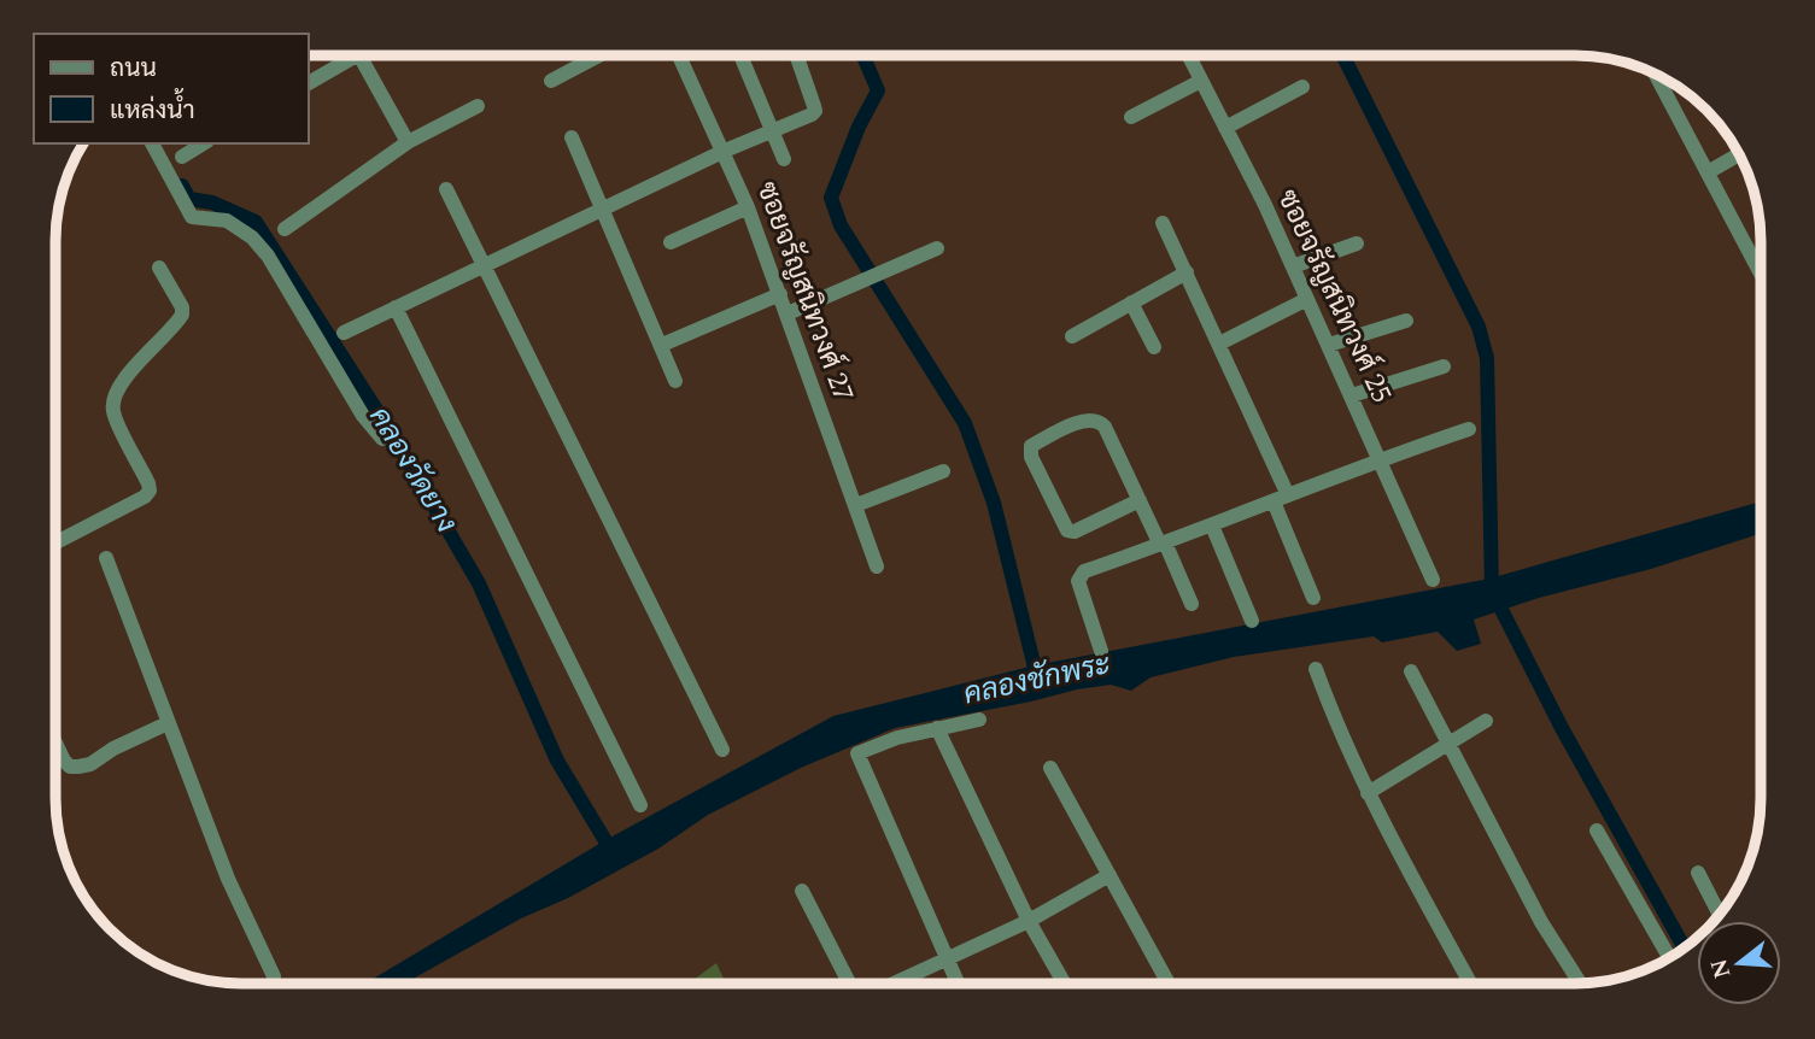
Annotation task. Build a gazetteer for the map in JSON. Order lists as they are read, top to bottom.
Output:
{
  "streets": {
    "street": ["ซอยจรัญสนิทวงศ์ 27", "ซอยจรัญสนิทวงศ์ 25"]
  },
  "water": ["คลองวัดยาง", "คลองชักพระ"],
  "legend": ["ถนน", "แหล่งน้ำ"],
  "north": "left"
}
